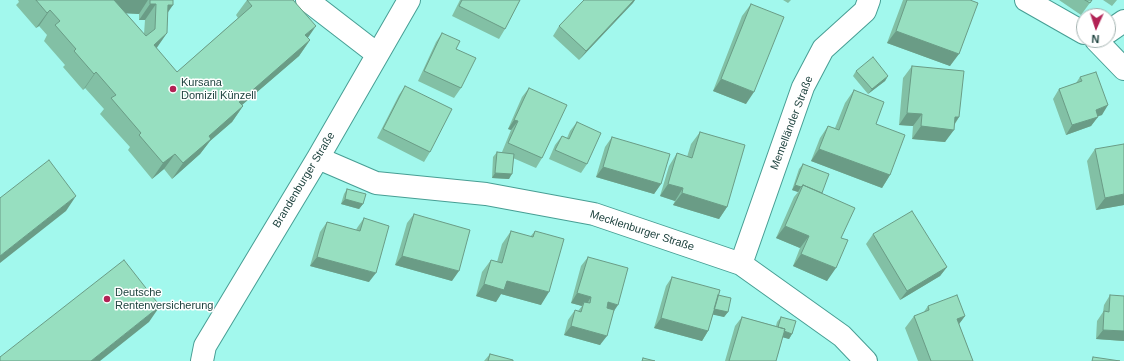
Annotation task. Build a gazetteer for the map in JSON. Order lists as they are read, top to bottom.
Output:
{
  "streets": {
    "street": ["Memelländer Straße", "Brandenburger Straße", "Mecklenburger Straße"]
  },
  "crossings": [
    ["Memelländer Straße", "Mecklenburger Straße"],
    ["Brandenburger Straße", "Mecklenburger Straße"]
  ],
  "places": ["Kursana Domizil Künzell", "Deutsche Rentenversicherung"],
  "north": "bottom"
}
